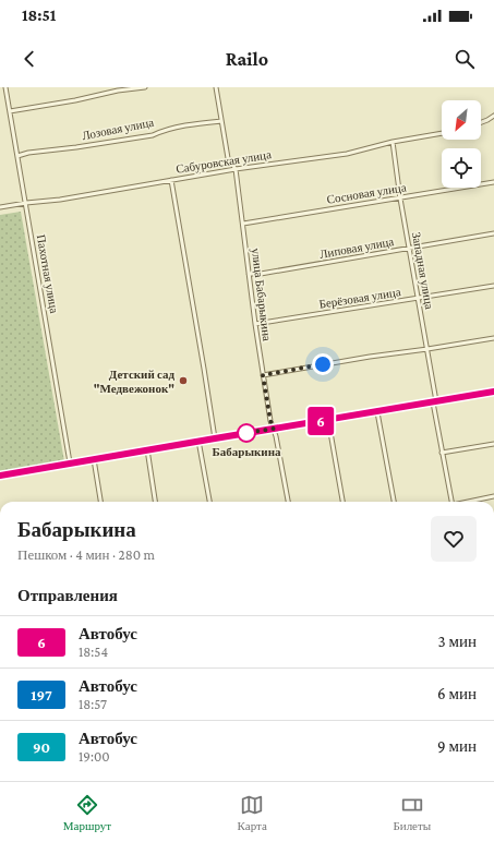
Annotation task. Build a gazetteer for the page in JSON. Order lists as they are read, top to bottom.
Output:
{
  "streets": {
    "street": [
      "Лозовая улица",
      "Сабуровская улица",
      "Сосновая улица",
      "Липовая улица",
      "Западная улица",
      "Пахотная улица",
      "улица Бабарыкина",
      "Берёзовая улица"
    ]
  },
  "crossings": [
    ["Лозовая улица", "Пахотная улица"],
    ["Лозовая улица", "улица Бабарыкина"],
    ["Сабуровская улица", "Западная улица"],
    ["Сабуровская улица", "Пахотная улица"],
    ["Сабуровская улица", "улица Бабарыкина"],
    ["Сосновая улица", "Западная улица"],
    ["Сосновая улица", "улица Бабарыкина"],
    ["Липовая улица", "Западная улица"],
    ["Липовая улица", "улица Бабарыкина"],
    ["Западная улица", "Берёзовая улица"],
    ["улица Бабарыкина", "Берёзовая улица"]
  ],
  "places": ["Детский сад \"Медвежонок\"", "Бабарыкина"],
  "lines": ["bus line 6"],
  "north": "bottom left",
  "page": {
    "status": "18:51",
    "header": "Railo",
    "on_map": "6",
    "heading": [
      ["Бабарыкина", "Пешком · 4 мин · 280 m"],
      "Отправления"
    ],
    "list": [
      {
        "mark": "6",
        "name": "Автобус",
        "note": "18:54",
        "value": "3 мин"
      },
      {
        "mark": "197",
        "name": "Автобус",
        "note": "18:57",
        "value": "6 мин"
      },
      {
        "mark": "90",
        "name": "Автобус",
        "note": "19:00",
        "value": "9 мин"
      }
    ],
    "tabs": ["Маршрут", "Карта", "Билеты"]
  }
}
